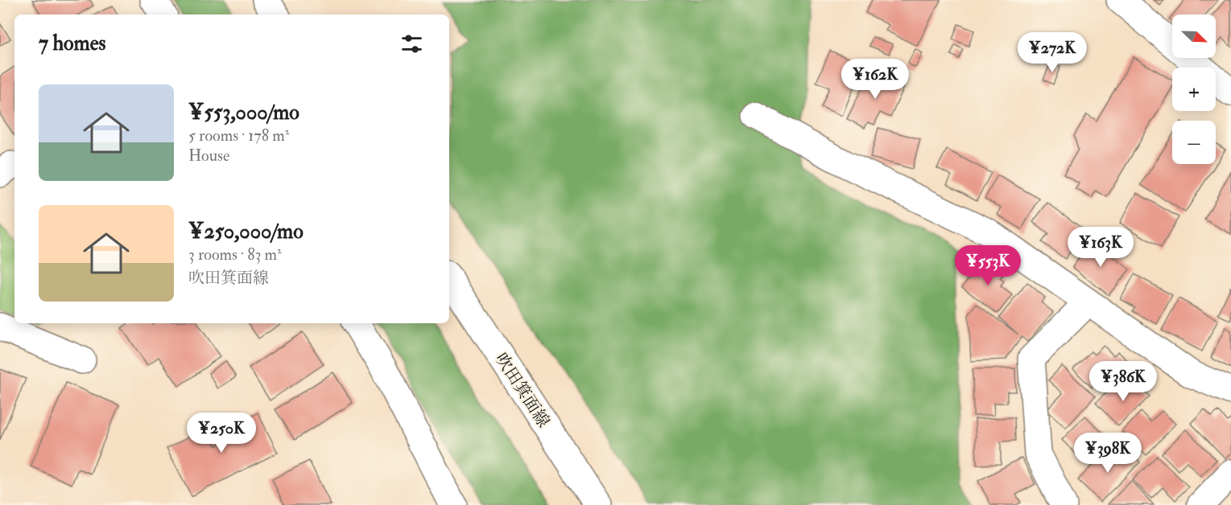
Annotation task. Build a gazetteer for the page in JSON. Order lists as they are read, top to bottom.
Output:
{
  "streets": {
    "street": ["吹田箕面線"]
  },
  "north": "bottom right",
  "page": {
    "map_buttons": ["+", "−"],
    "heading": "7 homes",
    "price": [
      "¥272K",
      "¥162K",
      "¥163K",
      "¥553K",
      "¥386K",
      "¥250K",
      "¥398K"
    ],
    "list": [
      {
        "name": "¥553,000/mo",
        "note": "5 rooms · 178 m² · House"
      },
      {
        "name": "¥250,000/mo",
        "note": "3 rooms · 83 m² · 吹田箕面線"
      }
    ]
  }
}
